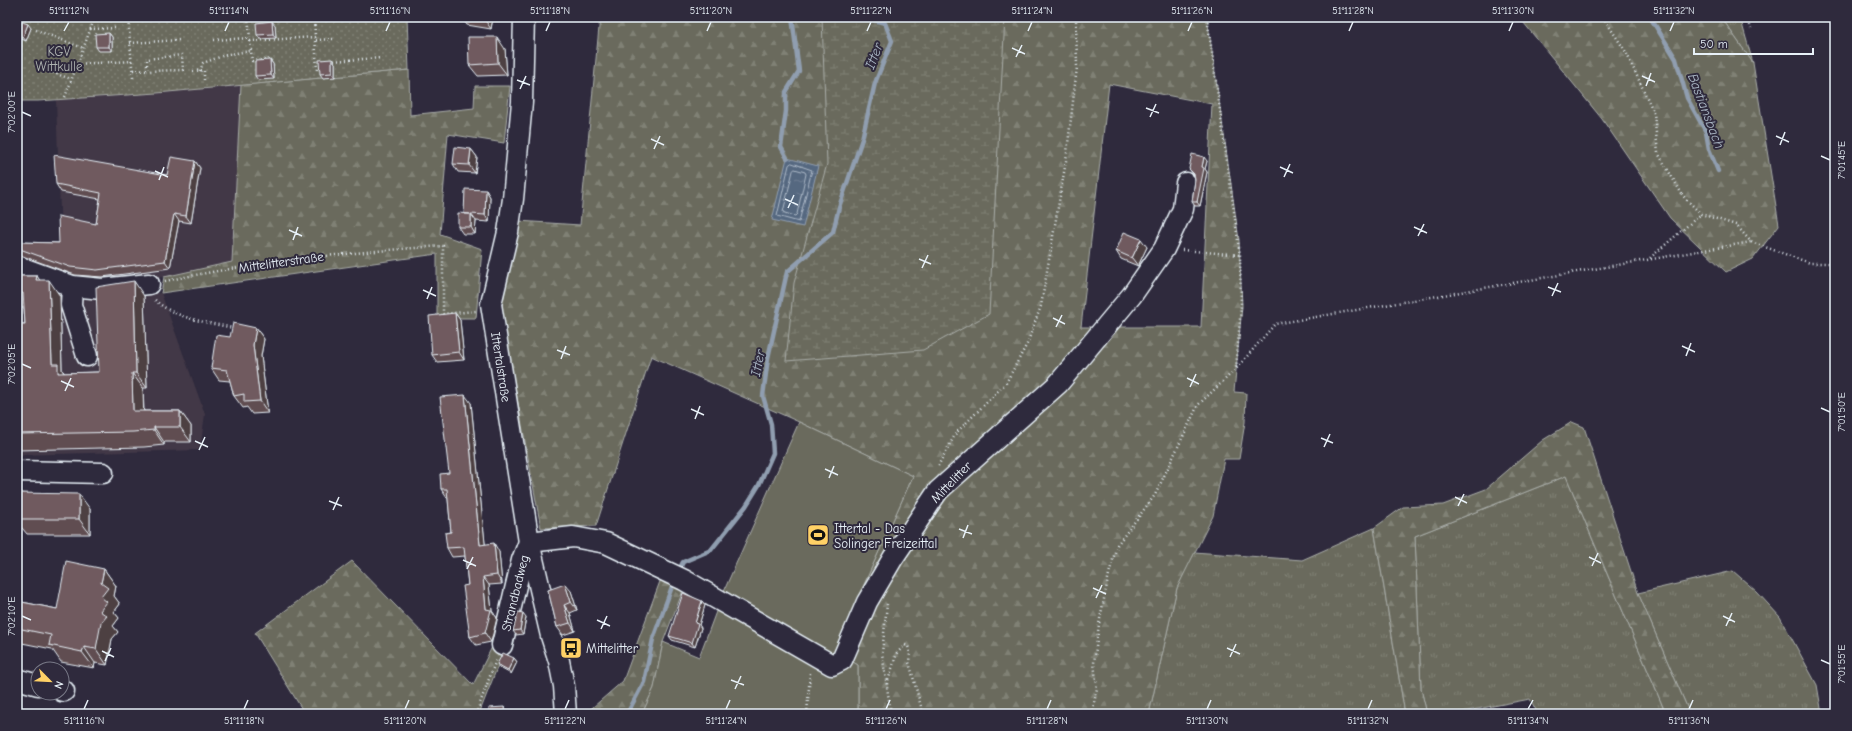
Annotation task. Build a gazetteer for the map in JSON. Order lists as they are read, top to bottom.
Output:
{
  "streets": {
    "street": ["Ittertalstraße", "Mittelitter", "Strandbadweg"],
    "path": ["Mittelitterstraße"]
  },
  "crossings": [
    ["Ittertalstraße", "Mittelitter"],
    ["Ittertalstraße", "Strandbadweg"],
    ["Mittelitter", "Strandbadweg"]
  ],
  "water": ["Itter", "Bastiansbach"],
  "parks": ["KGV Wittkulle"],
  "places": {
    "sports": ["Ittertal - Das Solinger Freizeittal"],
    "bus stop": ["Mittelitter"]
  },
  "scale_bar": "50 m",
  "north": "bottom right",
  "coordinates": [
    "51°11'12\"N",
    "51°11'14\"N",
    "51°11'16\"N",
    "51°11'18\"N",
    "51°11'20\"N",
    "51°11'22\"N",
    "51°11'24\"N",
    "51°11'26\"N",
    "51°11'28\"N",
    "51°11'30\"N",
    "51°11'32\"N",
    "7°02'00\"E",
    "7°01'45\"E",
    "7°02'05\"E",
    "7°01'50\"E",
    "7°02'10\"E",
    "7°01'55\"E",
    "51°11'34\"N",
    "51°11'36\"N"
  ]
}
